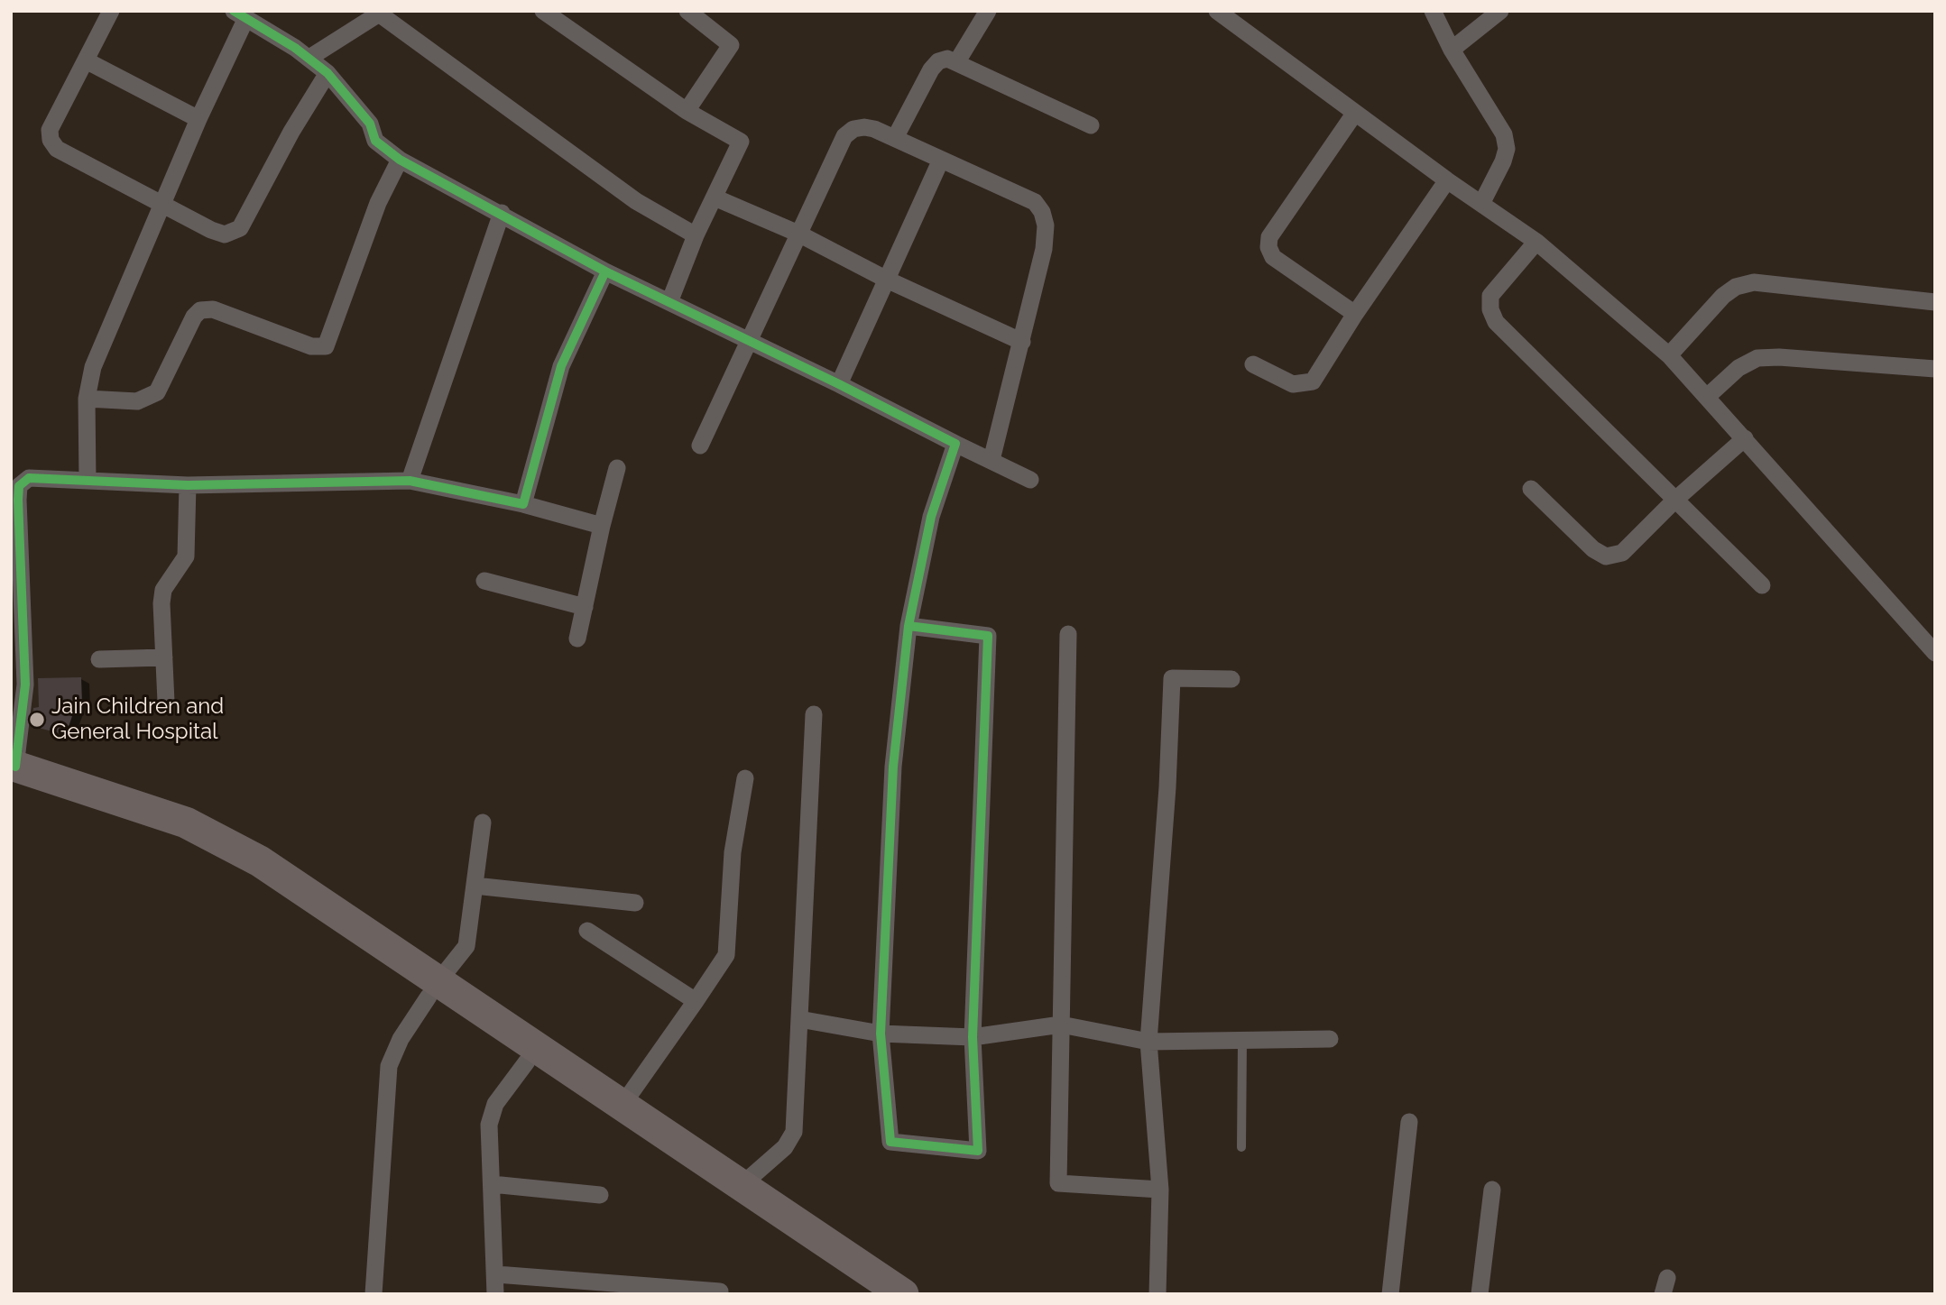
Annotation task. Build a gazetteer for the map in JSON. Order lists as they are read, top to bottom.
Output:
{
  "places": ["Jain Children and General Hospital"]
}
